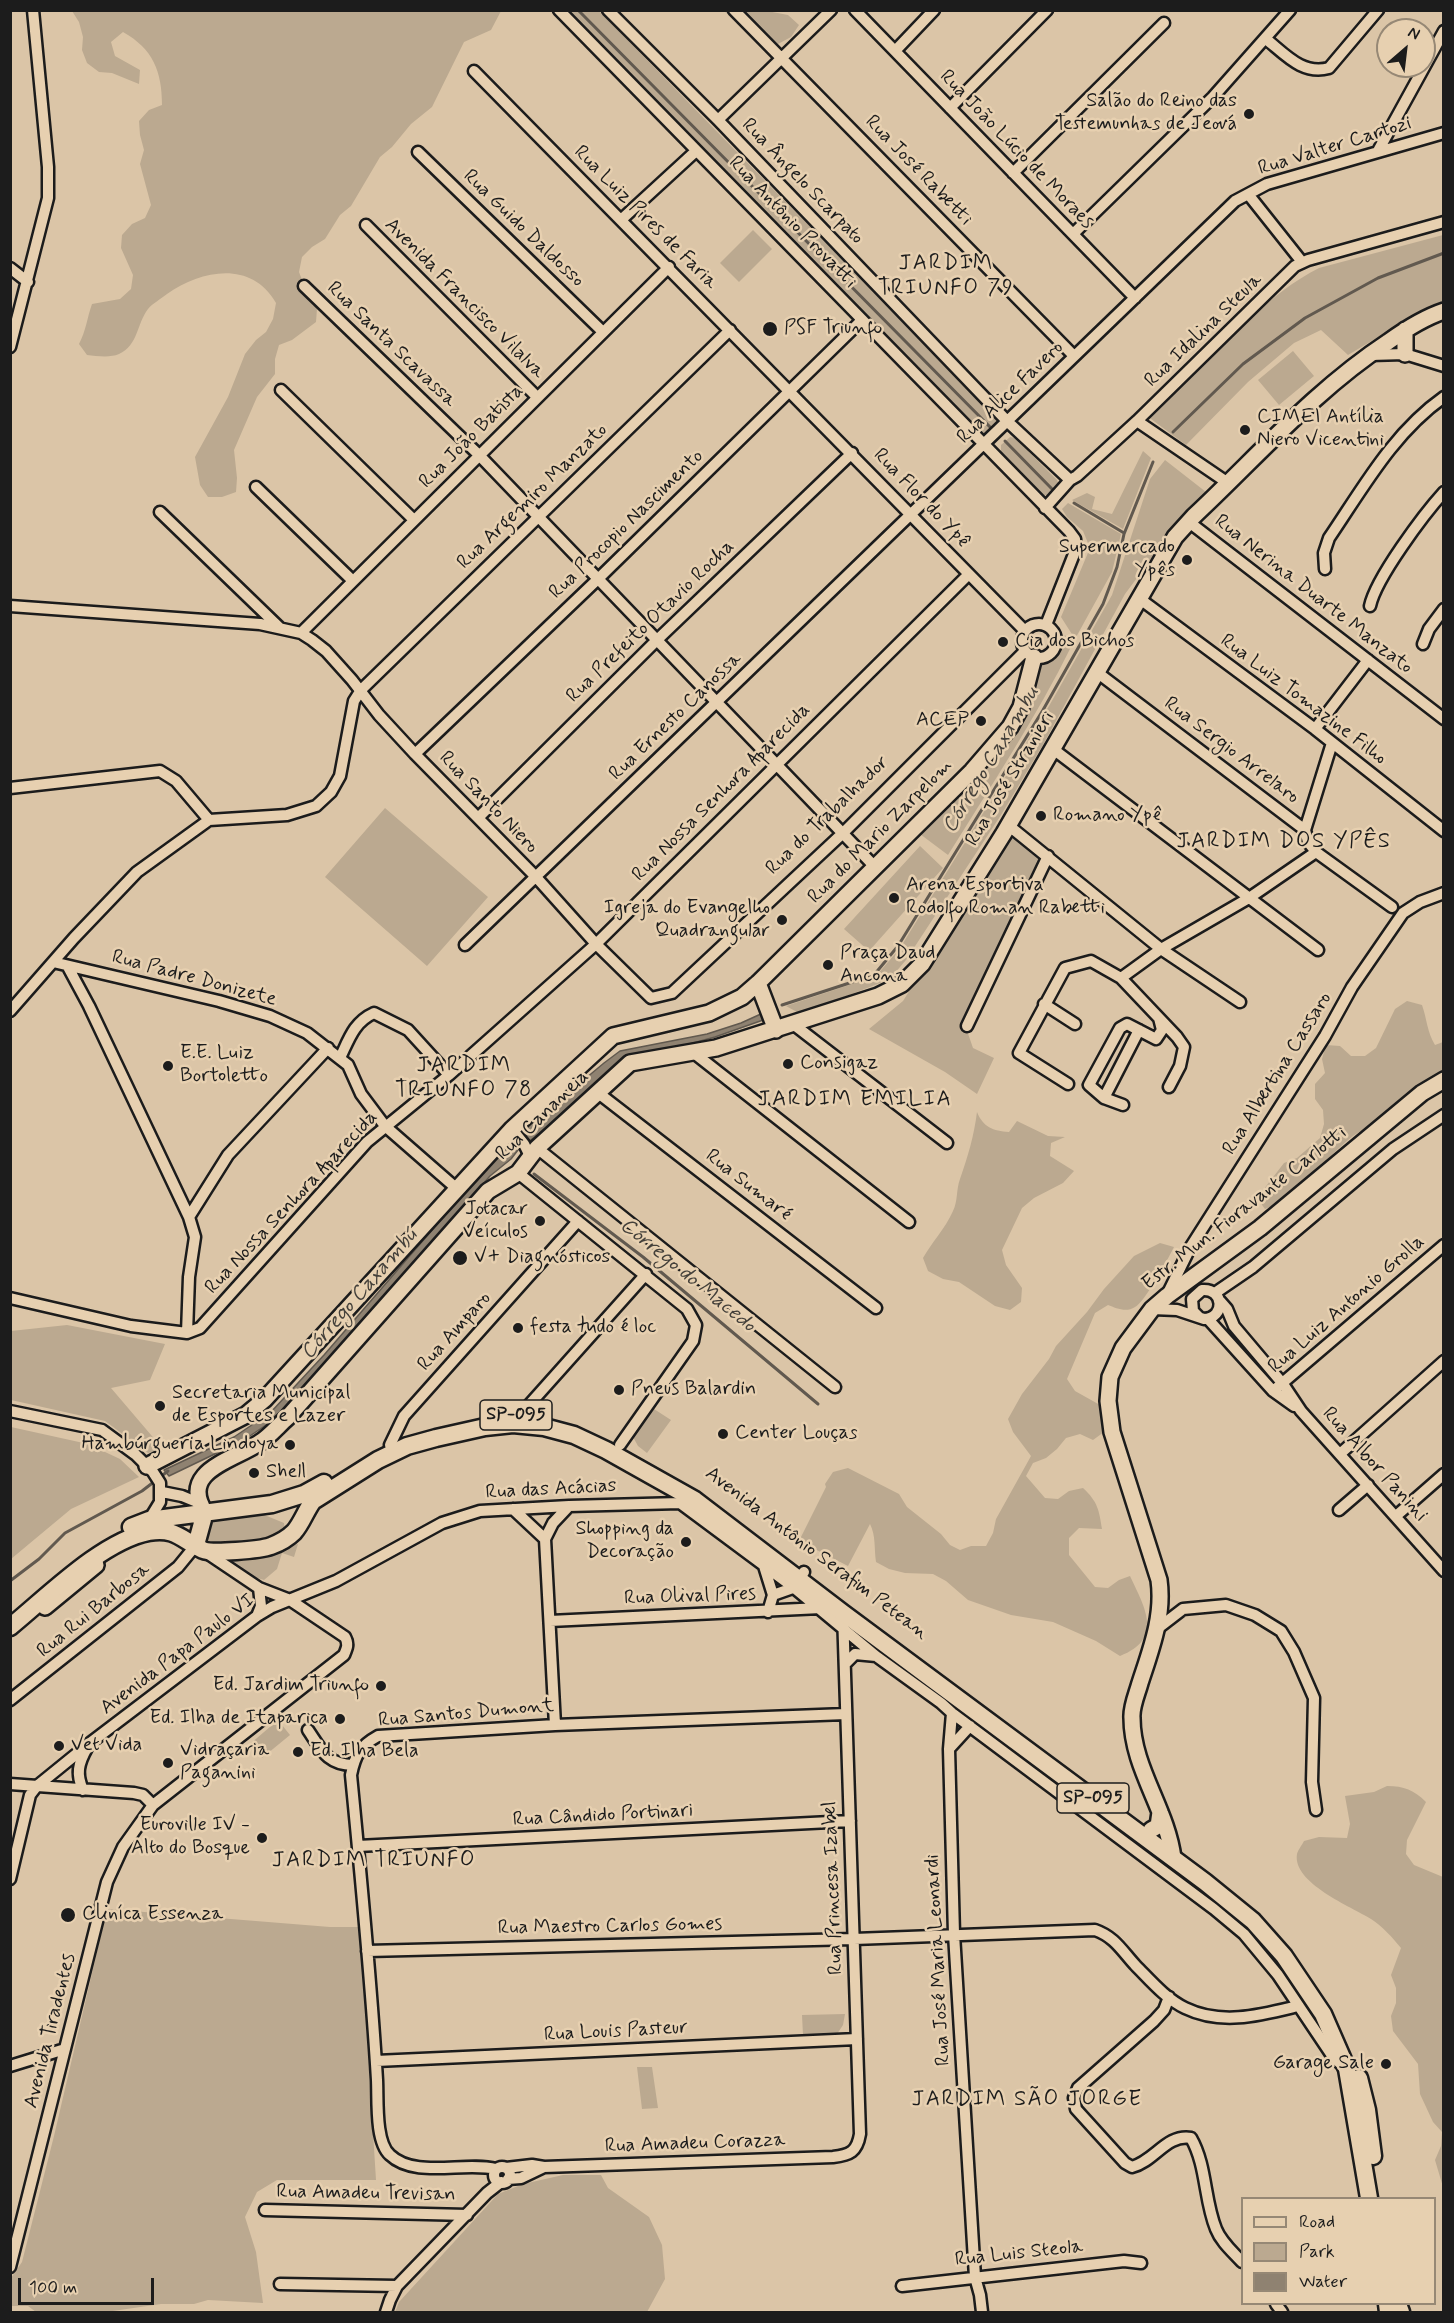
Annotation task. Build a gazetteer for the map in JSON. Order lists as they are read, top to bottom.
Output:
{
  "streets": {
    "main road": ["SP-095", "Avenida Antônio Serafim Petean"],
    "street": [
      "Rua Valter Cartozi",
      "Rua João Lúcio de Moraes",
      "Rua José Rabetti",
      "Rua Ângelo Scarpato",
      "Rua Luiz Pires de Faria",
      "Rua Antônio Provatti",
      "Rua Guido Daldosso",
      "Avenida Francisco Vilalva",
      "Rua Idalina Steula",
      "Rua Santa Scavassa",
      "Rua Alice Favero",
      "Rua João Batista",
      "Rua Argemiro Manzato",
      "Rua Flor do Ypê",
      "Rua Procopio Nascimento",
      "Rua Nerina Duarte Manzato",
      "Rua Prefeito Otavio Rocha",
      "Rua Luiz Tomazine Filho",
      "Rua Ernesto Canossa",
      "Rua Sergio Arrelaro",
      "Rua José Stranieri",
      "Rua Nossa Senhora Aparecida",
      "Rua Santo Niero",
      "Rua do Trabalhador",
      "Rua do Mario Zarpelom",
      "Rua Padre Donizete",
      "Rua Albertina Cassaro",
      "Rua Cananeia",
      "Rua Sumaré",
      "Estr. Mun. Fioravante Carlotti",
      "Rua Luiz Antonio Grolla",
      "Rua Amparo",
      "Rua Albor Panini",
      "Rua das Acácias",
      "Rua Olival Pires",
      "Rua Rui Barbosa",
      "Avenida Papa Paulo VI",
      "Rua Santos Dumont",
      "Rua Cândido Portinari",
      "Rua Princesa Izabel",
      "Rua Maestro Carlos Gomes",
      "Rua José Maria Leonardi",
      "Avenida Tiradentes",
      "Rua Louis Pasteur",
      "Rua Amadeu Corazza",
      "Rua Amadeu Trevisan",
      "Rua Luis Steola"
    ]
  },
  "crossings": [
    ["Rua Valter Cartozi", "Rua João Lúcio de Moraes"],
    ["Rua Valter Cartozi", "Rua Alice Favero"],
    ["Rua João Lúcio de Moraes", "Rua Alice Favero"],
    ["Rua José Rabetti", "Rua Alice Favero"],
    ["Rua Ângelo Scarpato", "Rua Idalina Steula"],
    ["Rua Ângelo Scarpato", "Rua Alice Favero"],
    ["Rua Luiz Pires de Faria", "Rua João Batista"],
    ["Rua Luiz Pires de Faria", "Rua Argemiro Manzato"],
    ["Rua Luiz Pires de Faria", "Rua Flor do Ypê"],
    ["Rua Luiz Pires de Faria", "Rua Procopio Nascimento"],
    ["Rua Antônio Provatti", "Rua Idalina Steula"],
    ["Rua Antônio Provatti", "Rua Alice Favero"],
    ["Rua Antônio Provatti", "Rua Flor do Ypê"],
    ["Rua Antônio Provatti", "Rua Procopio Nascimento"],
    ["Rua Antônio Provatti", "Rua do Trabalhador"],
    ["Rua Antônio Provatti", "Rua do Mario Zarpelom"],
    ["Rua Guido Daldosso", "Rua João Batista"],
    ["Avenida Francisco Vilalva", "Rua João Batista"],
    ["Rua Santa Scavassa", "Rua João Batista"],
    ["Rua Santa Scavassa", "Rua Argemiro Manzato"],
    ["Rua Santa Scavassa", "Rua Procopio Nascimento"],
    ["Rua Santa Scavassa", "Rua Prefeito Otavio Rocha"],
    ["Rua Santa Scavassa", "Rua Ernesto Canossa"],
    ["Rua Santa Scavassa", "Rua Nossa Senhora Aparecida"],
    ["Rua Santa Scavassa", "Rua do Trabalhador"],
    ["Rua Santa Scavassa", "Rua do Mario Zarpelom"],
    ["Rua Alice Favero", "Rua Flor do Ypê"],
    ["Rua Alice Favero", "Rua Ernesto Canossa"],
    ["Rua João Batista", "Rua Santo Niero"],
    ["Rua Argemiro Manzato", "Rua Santo Niero"],
    ["Rua Flor do Ypê", "Rua Procopio Nascimento"],
    ["Rua Flor do Ypê", "Rua Prefeito Otavio Rocha"],
    ["Rua Flor do Ypê", "Rua Ernesto Canossa"],
    ["Rua Flor do Ypê", "Rua Nossa Senhora Aparecida"],
    ["Rua Flor do Ypê", "Rua do Trabalhador"],
    ["Rua Flor do Ypê", "Rua do Mario Zarpelom"],
    ["Rua Procopio Nascimento", "Rua Santo Niero"],
    ["Rua Nerina Duarte Manzato", "Rua José Stranieri"],
    ["Rua Prefeito Otavio Rocha", "Rua Santo Niero"],
    ["Rua Luiz Tomazine Filho", "Rua José Stranieri"],
    ["Rua Ernesto Canossa", "Rua Santo Niero"],
    ["Rua Sergio Arrelaro", "Rua José Stranieri"],
    ["Rua José Stranieri", "Rua Cananeia"],
    ["Rua Nossa Senhora Aparecida", "Rua Santo Niero"],
    ["Rua Nossa Senhora Aparecida", "Rua Padre Donizete"],
    ["Rua Santo Niero", "Rua do Trabalhador"],
    ["Rua do Trabalhador", "Rua do Mario Zarpelom"],
    ["Rua Albertina Cassaro", "Estr. Mun. Fioravante Carlotti"],
    ["Rua Cananeia", "Rua Sumaré"],
    ["Rua Cananeia", "Avenida Antônio Serafim Petean"],
    ["Estr. Mun. Fioravante Carlotti", "Avenida Antônio Serafim Petean"],
    ["Rua Amparo", "Avenida Antônio Serafim Petean"],
    ["SP-095", "Avenida Antônio Serafim Petean"],
    ["SP-095", "Rua Rui Barbosa"],
    ["Rua das Acácias", "Avenida Antônio Serafim Petean"],
    ["Rua das Acácias", "Avenida Papa Paulo VI"],
    ["Rua das Acácias", "Avenida Tiradentes"],
    ["Avenida Antônio Serafim Petean", "Rua Olival Pires"],
    ["Avenida Antônio Serafim Petean", "Rua Rui Barbosa"],
    ["Avenida Antônio Serafim Petean", "Rua Princesa Izabel"],
    ["Avenida Antônio Serafim Petean", "Rua José Maria Leonardi"],
    ["Avenida Papa Paulo VI", "Avenida Tiradentes"],
    ["Rua Santos Dumont", "Rua Princesa Izabel"],
    ["Rua Cândido Portinari", "Rua Princesa Izabel"],
    ["Rua Princesa Izabel", "Rua Maestro Carlos Gomes"],
    ["Rua Princesa Izabel", "Rua Louis Pasteur"],
    ["Rua Princesa Izabel", "Rua Amadeu Corazza"],
    ["Rua Maestro Carlos Gomes", "Rua José Maria Leonardi"],
    ["Rua José Maria Leonardi", "Rua Luis Steola"],
    ["Rua Louis Pasteur", "Rua Amadeu Corazza"],
    ["Rua Amadeu Corazza", "Rua Amadeu Trevisan"]
  ],
  "districts": [
    "JARDIM TRIUNFO 79",
    "JARDIM DOS YPÊS",
    "JARDIM TRIUNFO 78",
    "JARDIM EMILIA",
    "JARDIM TRIUNFO",
    "JARDIM SÃO JORGE"
  ],
  "water": ["Córrego Caxambu", "Córrego do Macedo", "Córrego Caxambú"],
  "places": [
    "Salão do Reino das Testemunhas de Jeová",
    "PSF Triunfo",
    "CIMEI Antília Niero Vicentini",
    "Supermercado Ypês",
    "Cia dos Bichos",
    "ACEP",
    "Romano Ypê",
    "Arena Esportiva Rodolfo Roman Rabetti",
    "Igreja do Evangelho Quadrangular",
    "Praça Daud Ancona",
    "Consigaz",
    "E.E. Luiz Bortoletto",
    "Jotacar Veículos",
    "V+ Diagnósticos",
    "festa tudo é loc",
    "Pneus Balardin",
    "Secretaria Municipal de Esportes e Lazer",
    "Center Louças",
    "Hambúrgueria Lindoya",
    "Shell",
    "Shopping da Decoração",
    "Ed. Jardim Triunfo",
    "Ed. Ilha de Itaparica",
    "Vet Vida",
    "Ed. Ilha Bela",
    "Vidraçaria Paganini",
    "Euroville IV - Alto do Bosque",
    "Cliníca Essenza",
    "Garage Sale"
  ],
  "legend": ["Road", "Park", "Water"],
  "scale_bar": "100 m",
  "north": "top right"
}
